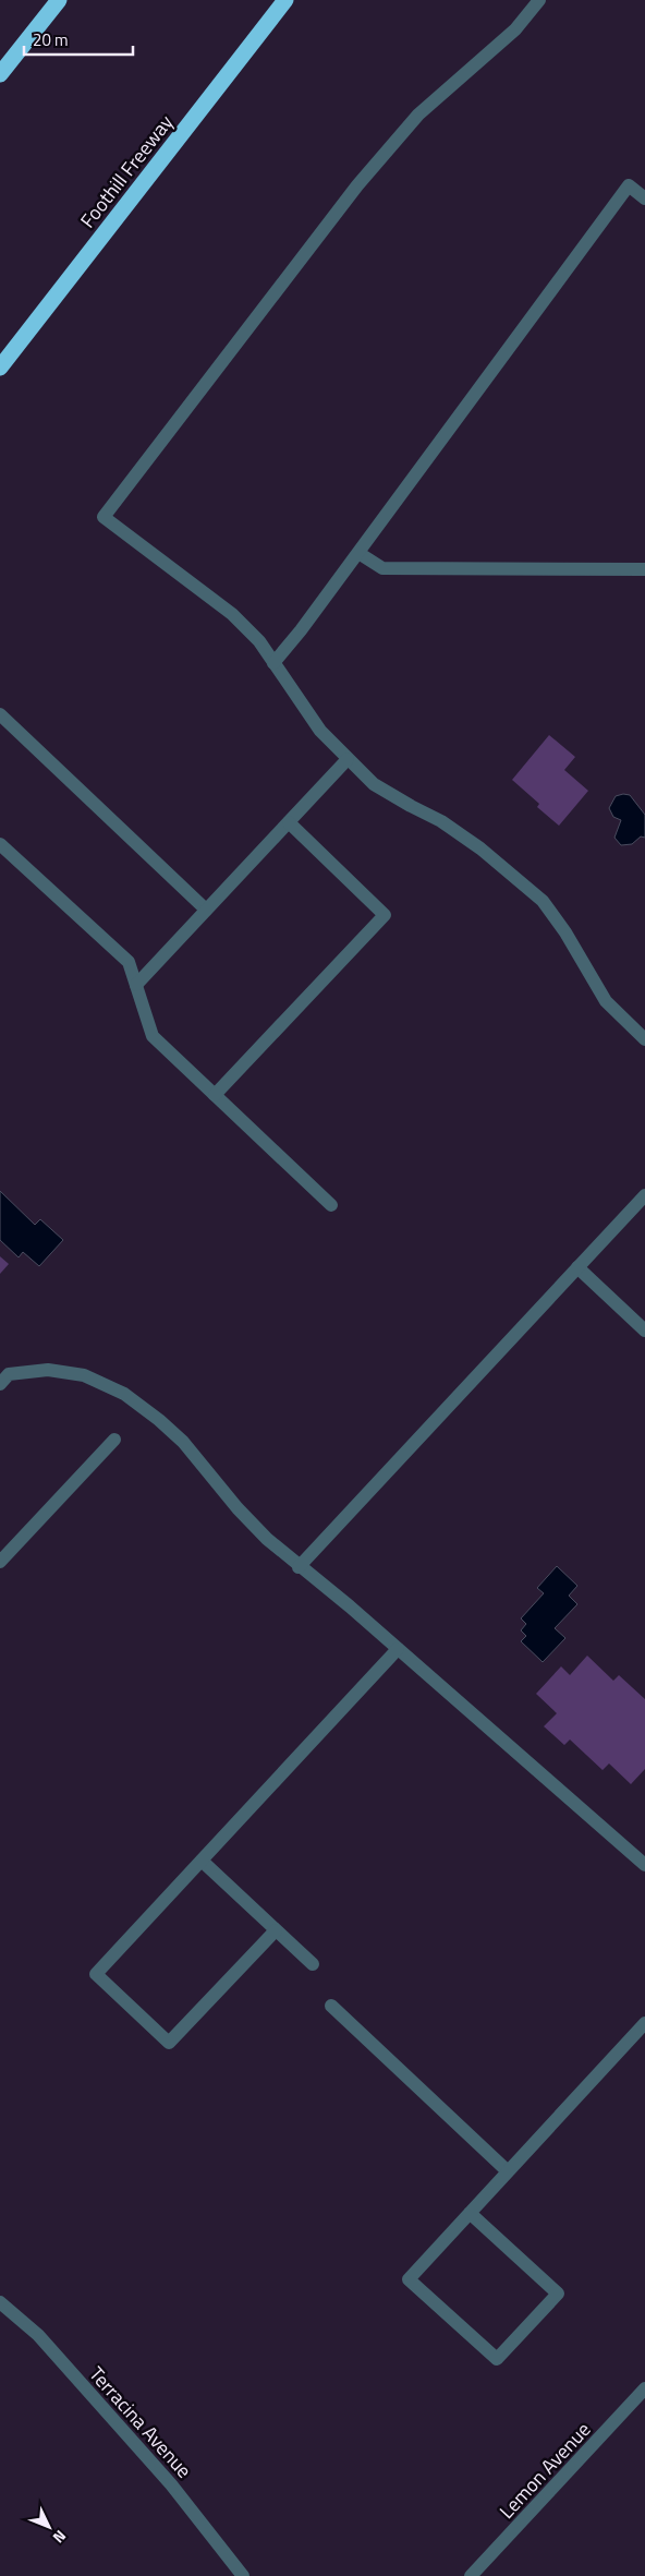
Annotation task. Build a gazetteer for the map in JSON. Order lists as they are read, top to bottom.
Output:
{
  "streets": {
    "highway": ["Foothill Freeway"],
    "street": ["Terracina Avenue", "Lemon Avenue"]
  },
  "scale_bar": "20 m",
  "north": "bottom right"
}
